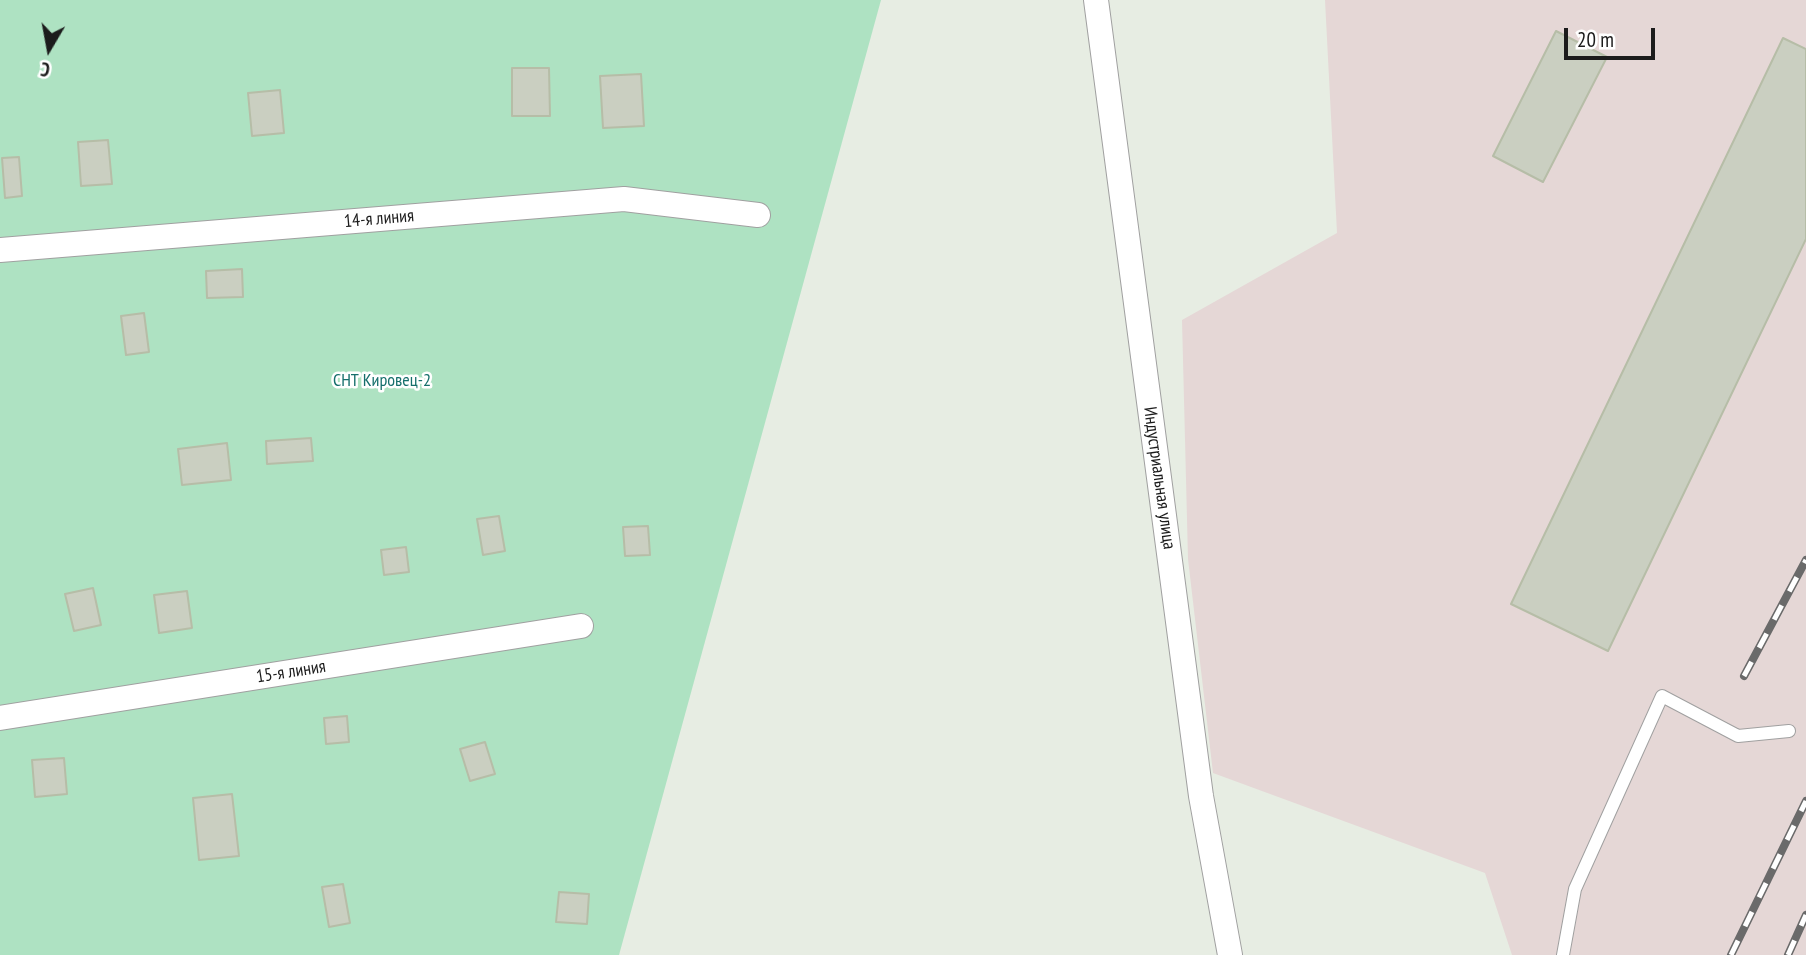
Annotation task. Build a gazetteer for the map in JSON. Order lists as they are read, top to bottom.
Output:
{
  "streets": {
    "street": ["14-я линия", "Индустриальная улица", "15-я линия"]
  },
  "parks": ["СНТ Кировец-2"],
  "scale_bar": "20 m",
  "north": "bottom"
}
